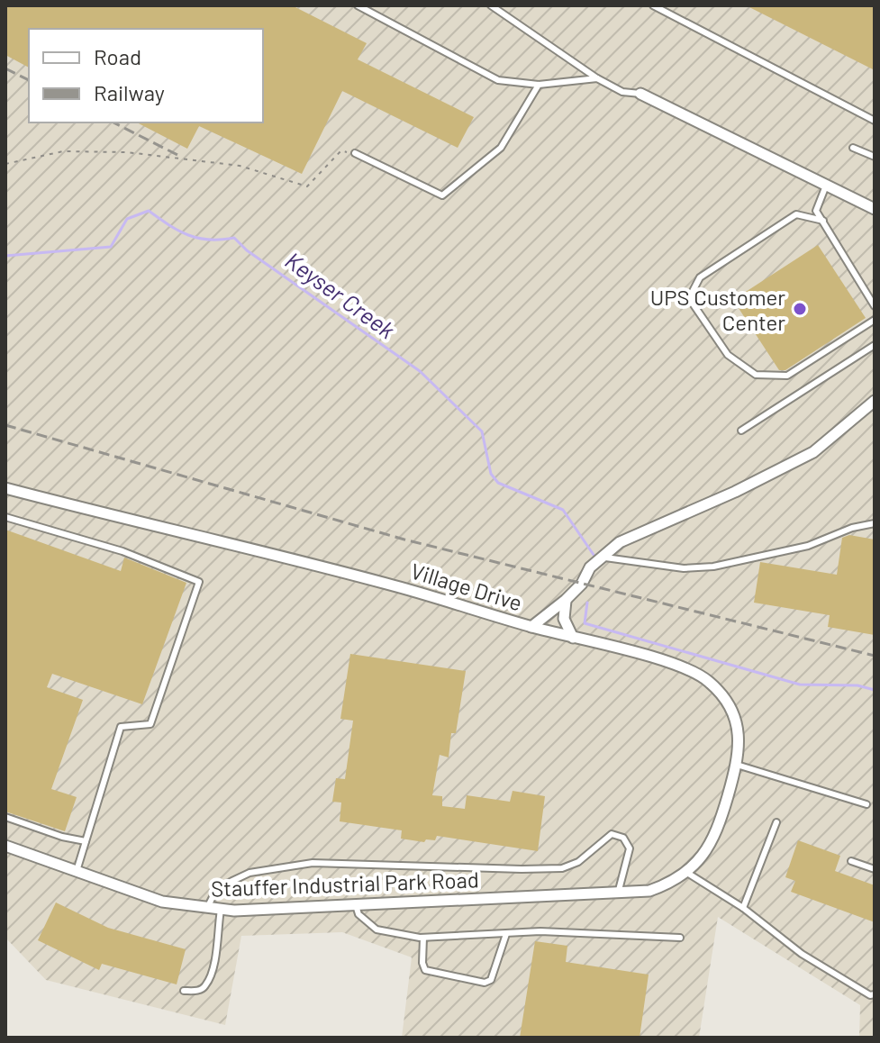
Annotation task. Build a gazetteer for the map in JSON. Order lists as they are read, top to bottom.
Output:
{
  "streets": {
    "street": ["Village Drive", "Stauffer Industrial Park Road"]
  },
  "crossings": [
    ["Village Drive", "Stauffer Industrial Park Road"]
  ],
  "water": ["Keyser Creek"],
  "places": ["UPS Customer Center"],
  "legend": ["Road", "Railway"]
}
